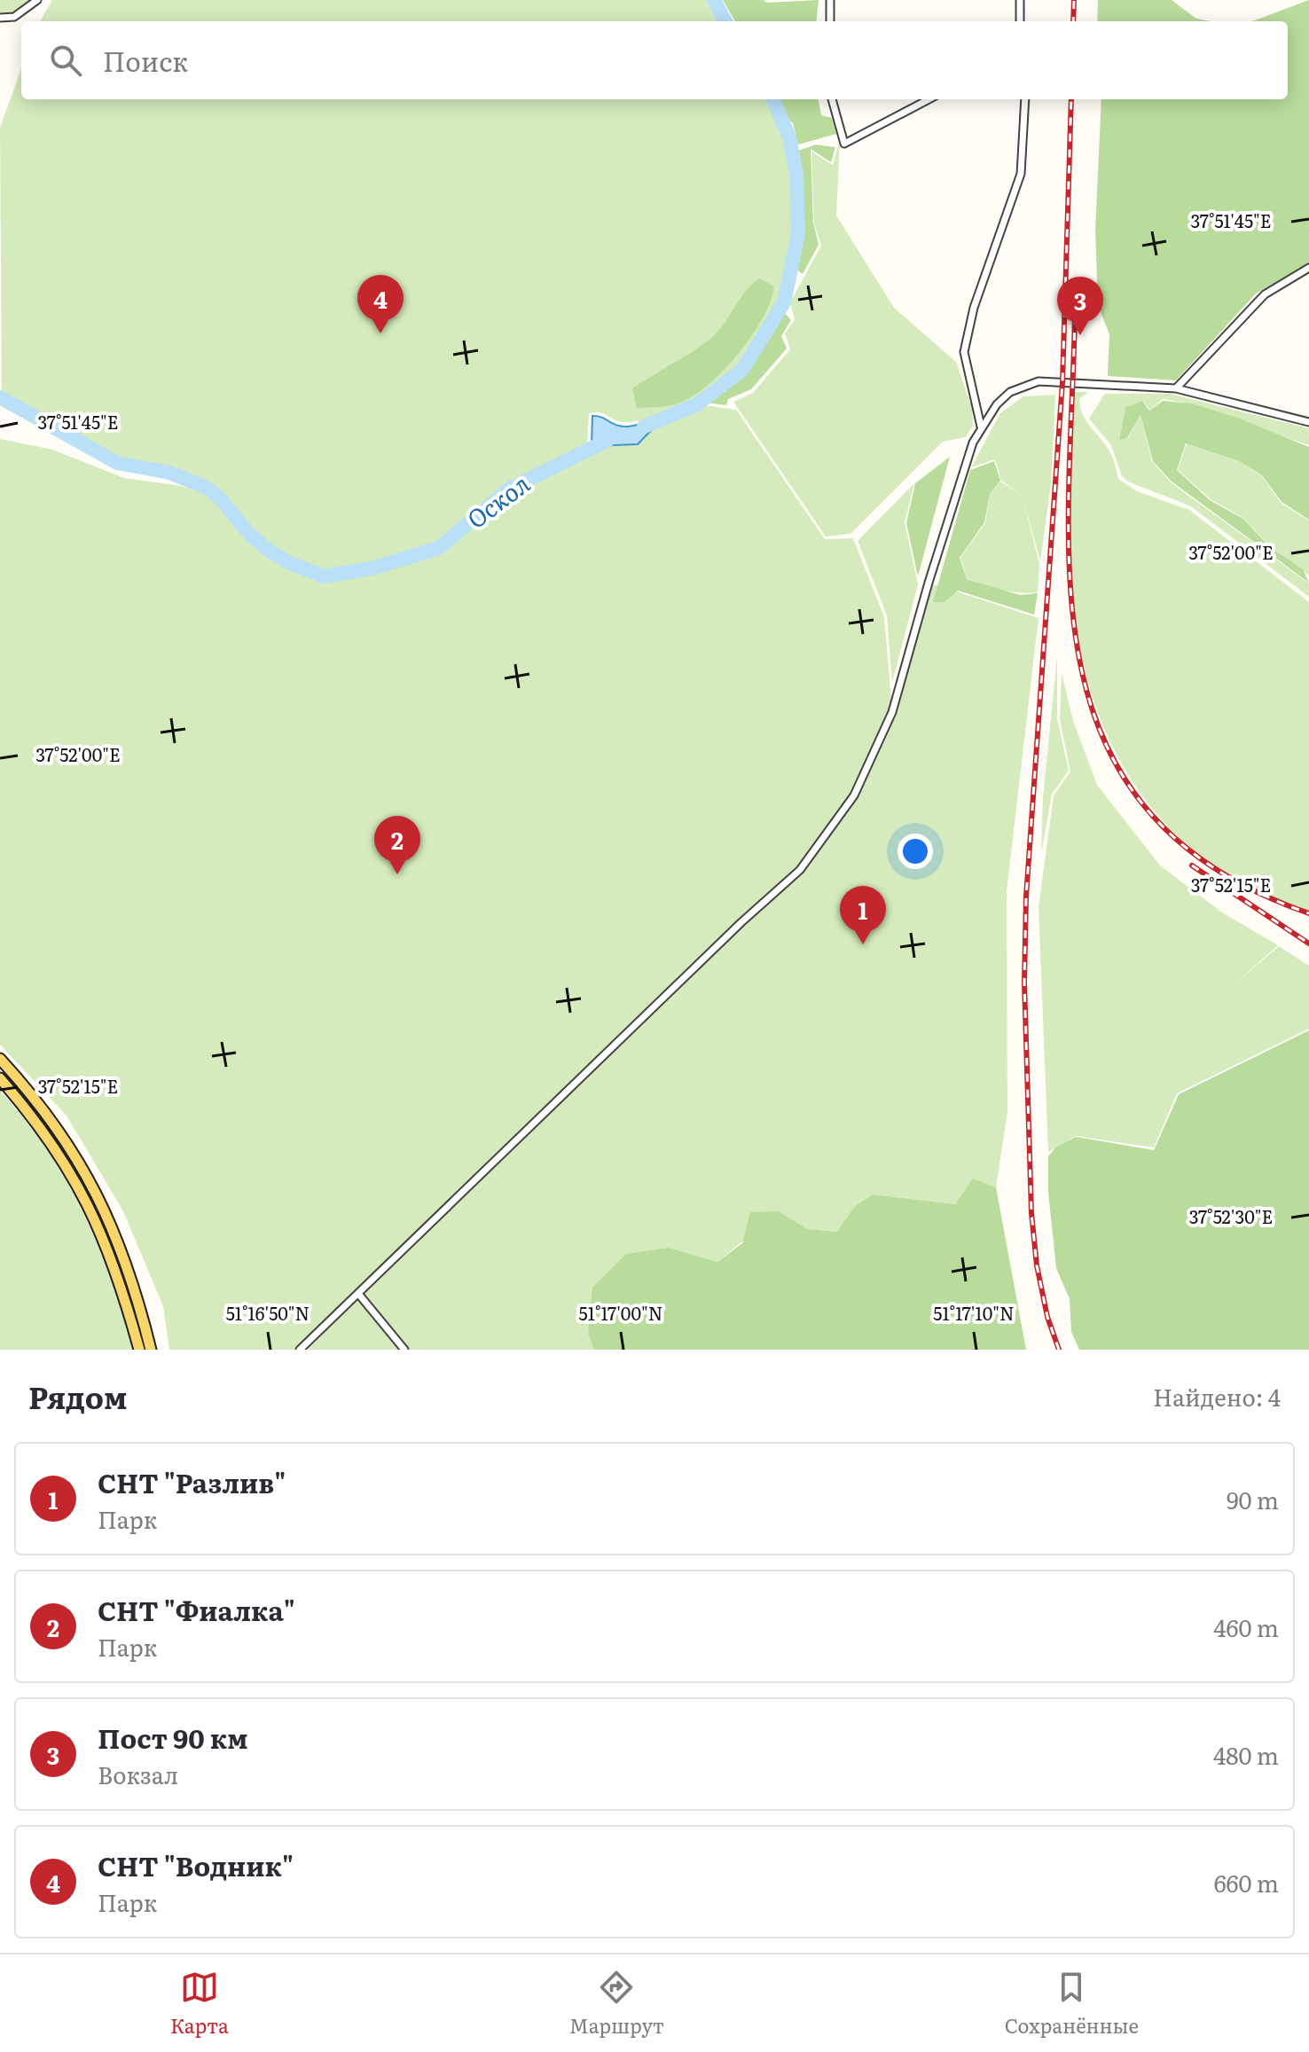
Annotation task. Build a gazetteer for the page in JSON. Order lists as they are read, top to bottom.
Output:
{
  "water": ["Оскол"],
  "page": {
    "search": "Поиск",
    "pins": [
      "4",
      "3",
      "2",
      "1"
    ],
    "heading": ["Рядом", "Найдено: 4"],
    "list": [
      {
        "mark": "1",
        "name": "СНТ \"Разлив\"",
        "note": "Парк",
        "value": "90 m"
      },
      {
        "mark": "2",
        "name": "СНТ \"Фиалка\"",
        "note": "Парк",
        "value": "460 m"
      },
      {
        "mark": "3",
        "name": "Пост 90 км",
        "note": "Вокзал",
        "value": "480 m"
      },
      {
        "mark": "4",
        "name": "СНТ \"Водник\"",
        "note": "Парк",
        "value": "660 m"
      }
    ],
    "nav": ["Карта", "Маршрут", "Сохранённые"]
  },
  "coordinates": [
    "37°51'45\"E",
    "37°52'00\"E",
    "37°52'15\"E",
    "37°52'30\"E",
    "51°16'50\"N",
    "51°17'00\"N",
    "51°17'10\"N"
  ]
}
